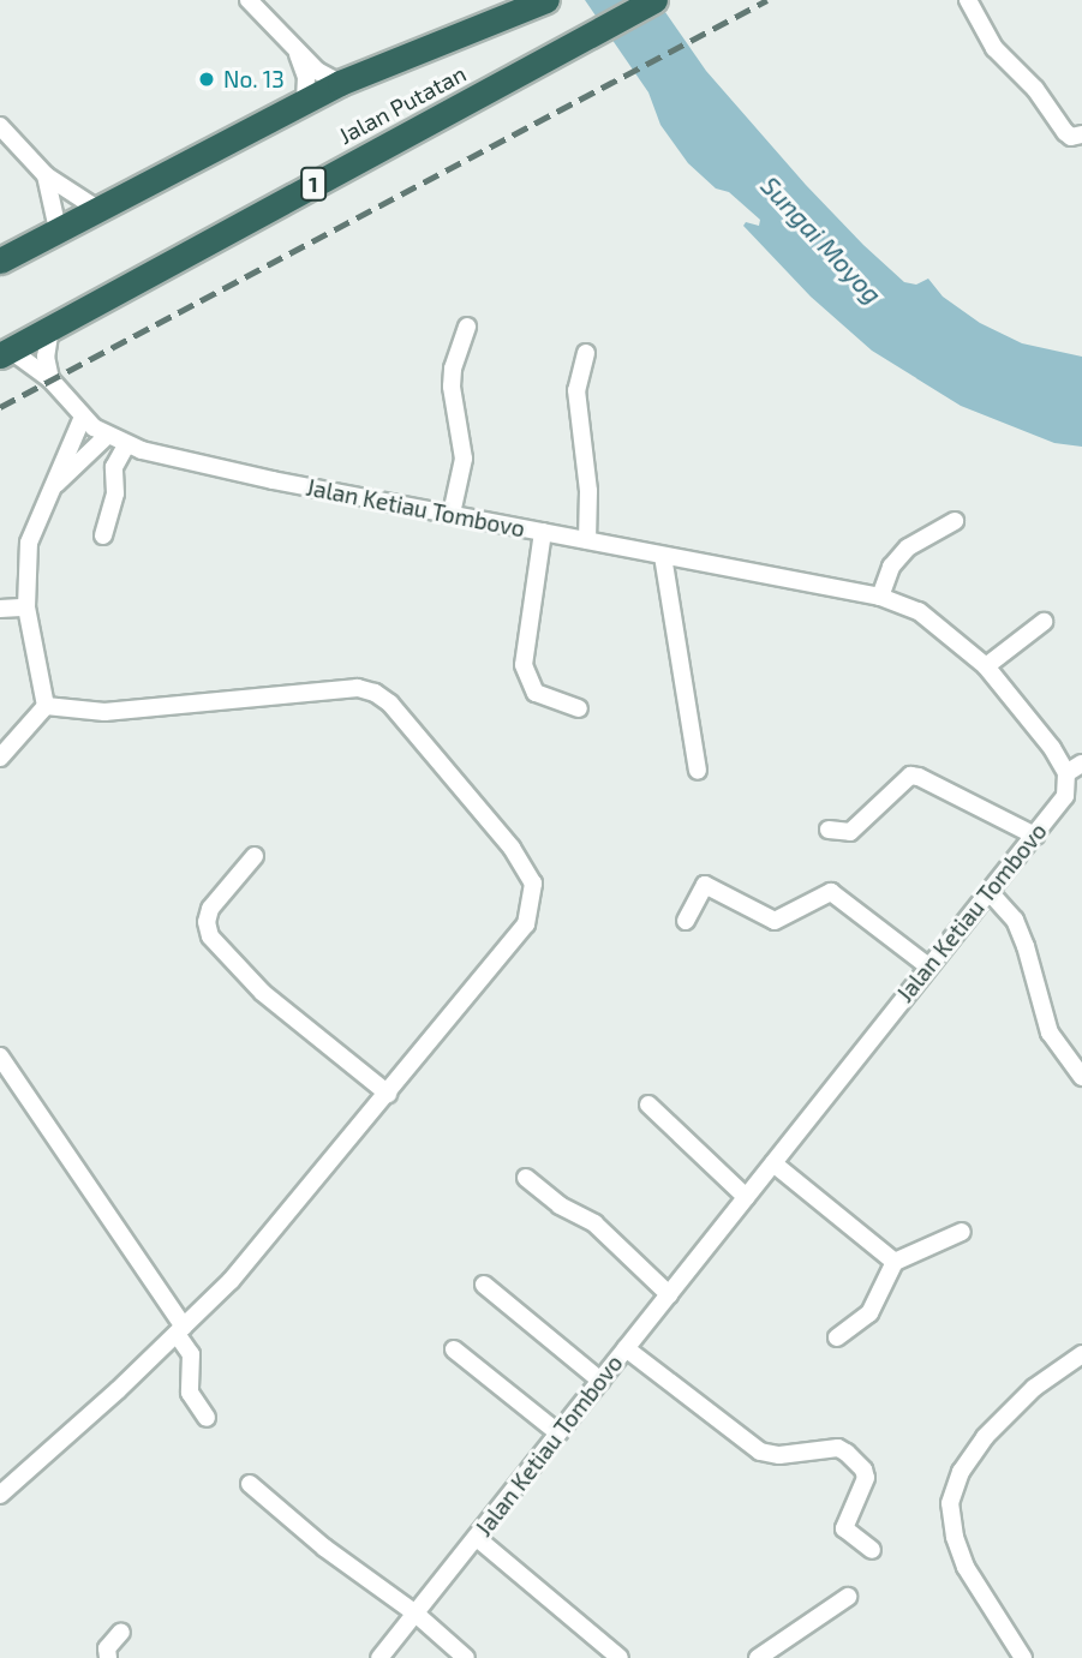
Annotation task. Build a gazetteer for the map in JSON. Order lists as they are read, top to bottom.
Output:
{
  "streets": {
    "highway": ["Jalan Putatan", "1"],
    "street": ["Jalan Ketiau Tombovo"]
  },
  "crossings": [
    ["Jalan Putatan", "Jalan Ketiau Tombovo"]
  ],
  "water": ["Sungai Moyog"],
  "places": ["No. 13"]
}
